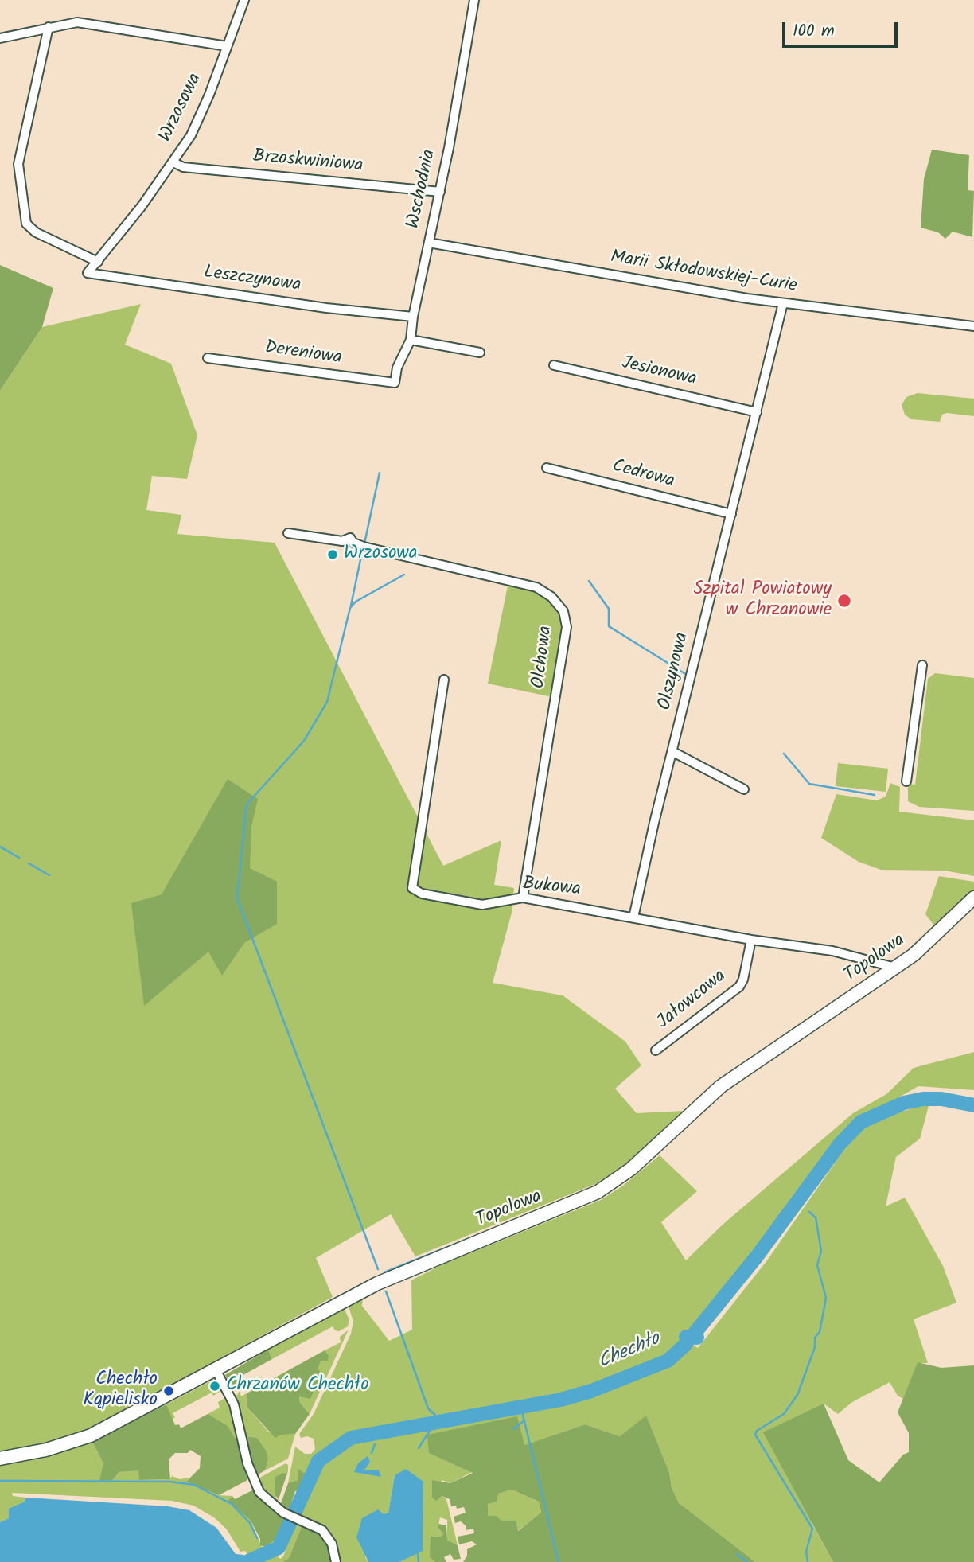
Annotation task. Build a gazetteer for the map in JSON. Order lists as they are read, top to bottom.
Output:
{
  "streets": {
    "street": [
      "Wrzosowa",
      "Brzoskwiniowa",
      "Wschodnia",
      "Marii Skłodowskiej-Curie",
      "Leszczynowa",
      "Dereniowa",
      "Jesionowa",
      "Cedrowa",
      "Olchowa",
      "Olszynowa",
      "Bukowa",
      "Topolowa",
      "Jałowcowa"
    ]
  },
  "crossings": [
    ["Wrzosowa", "Brzoskwiniowa"],
    ["Wrzosowa", "Leszczynowa"],
    ["Brzoskwiniowa", "Wschodnia"],
    ["Wschodnia", "Marii Skłodowskiej-Curie"],
    ["Wschodnia", "Leszczynowa"],
    ["Wschodnia", "Dereniowa"],
    ["Marii Skłodowskiej-Curie", "Olszynowa"],
    ["Jesionowa", "Olszynowa"],
    ["Cedrowa", "Olszynowa"],
    ["Olchowa", "Bukowa"],
    ["Olszynowa", "Bukowa"],
    ["Bukowa", "Topolowa"],
    ["Bukowa", "Jałowcowa"]
  ],
  "water": ["Chechło"],
  "places": [
    "Wrzosowa",
    "Szpital Powiatowy w Chrzanowie",
    "Chrzanów Chechło",
    "Chechło Kąpielisko"
  ],
  "scale_bar": "100 m"
}
